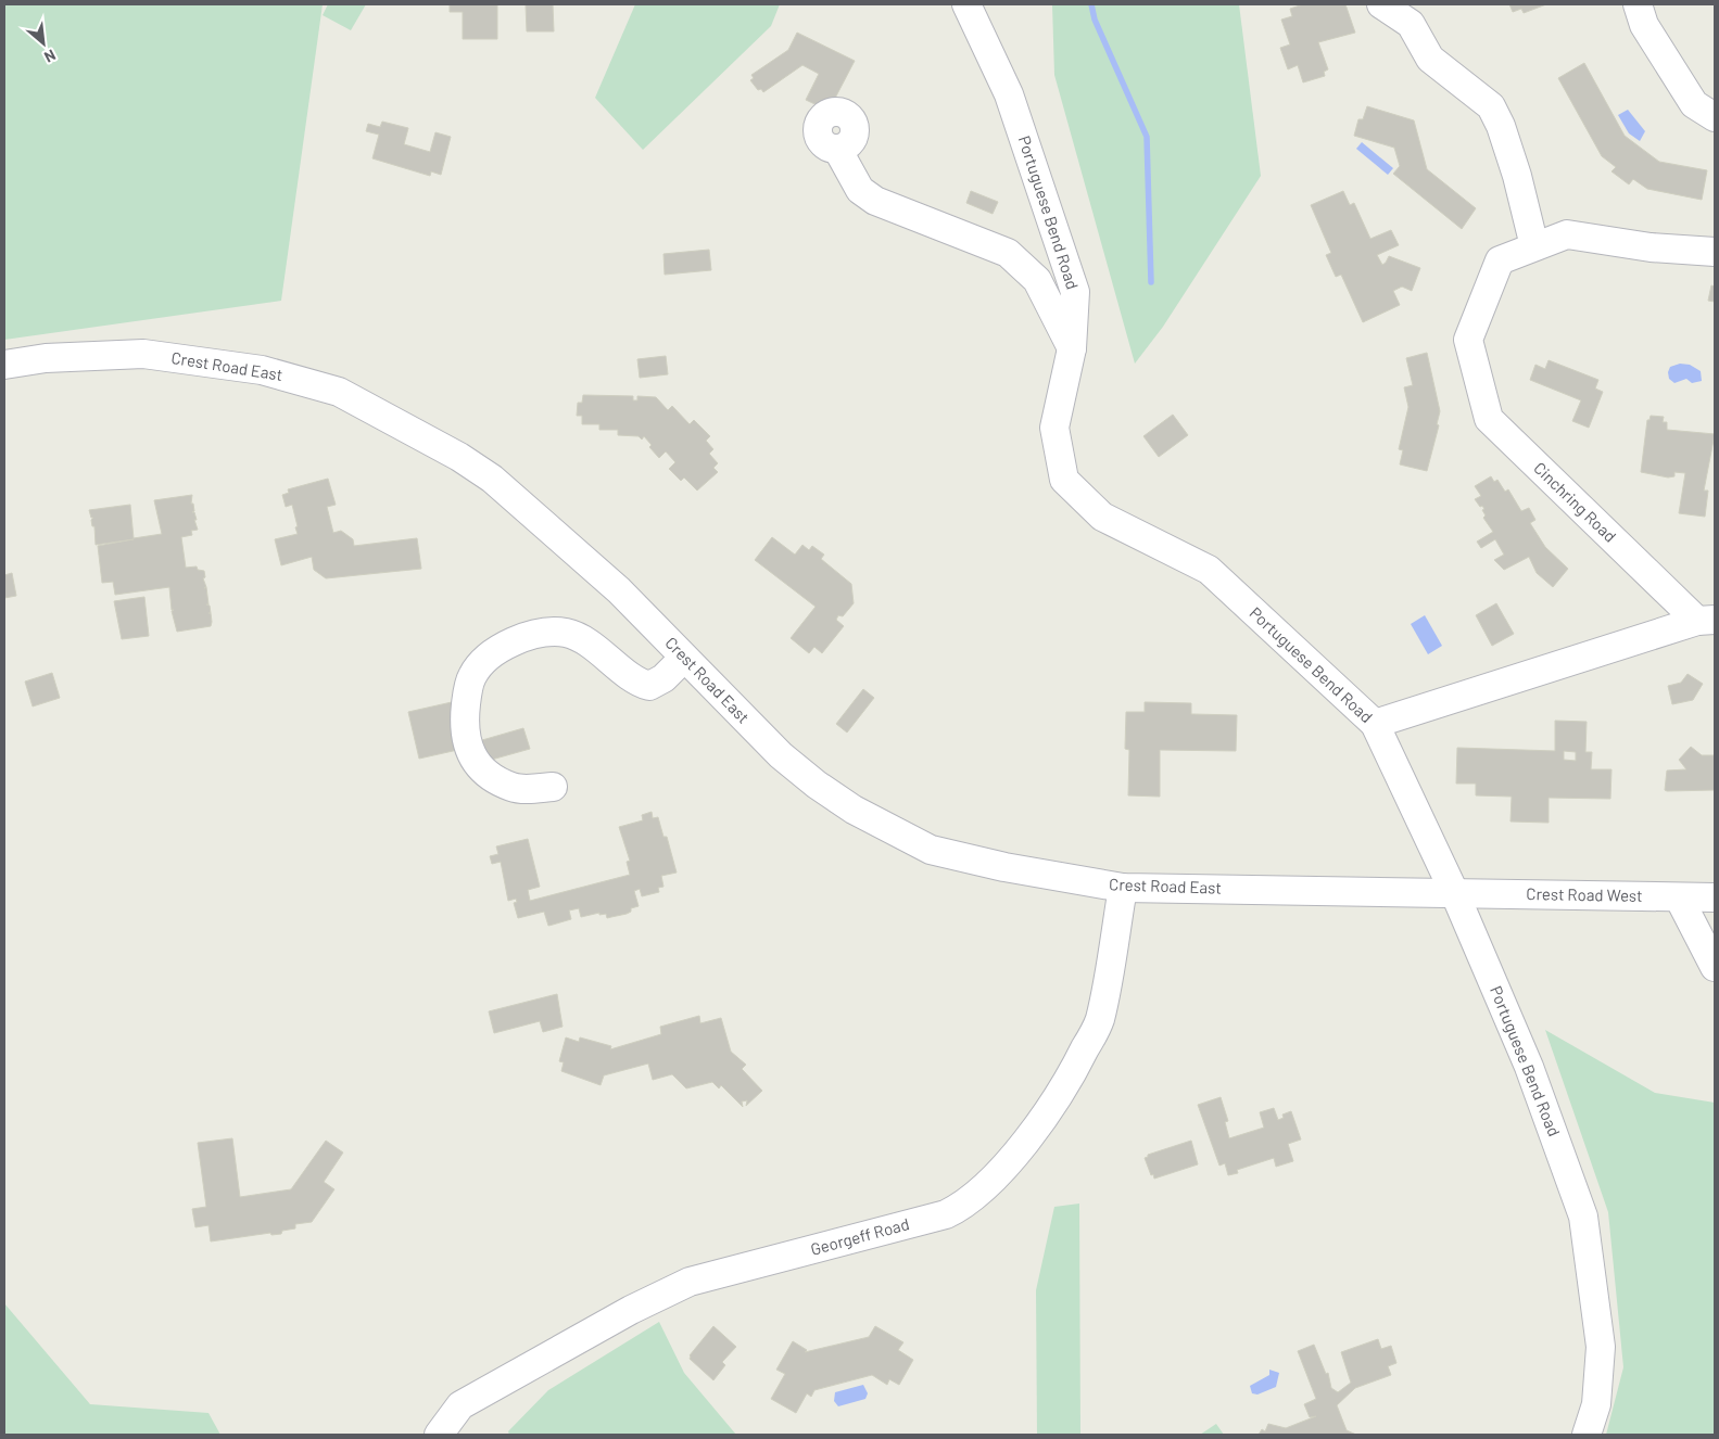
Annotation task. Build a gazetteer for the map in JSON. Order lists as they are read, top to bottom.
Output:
{
  "streets": {
    "street": [
      "Portuguese Bend Road",
      "Crest Road East",
      "Cinchring Road",
      "Crest Road West",
      "Georgeff Road"
    ]
  },
  "crossings": [
    ["Portuguese Bend Road", "Crest Road East"],
    ["Portuguese Bend Road", "Cinchring Road"],
    ["Portuguese Bend Road", "Crest Road West"],
    ["Crest Road East", "Crest Road West"],
    ["Crest Road East", "Georgeff Road"]
  ],
  "north": "bottom right"
}
